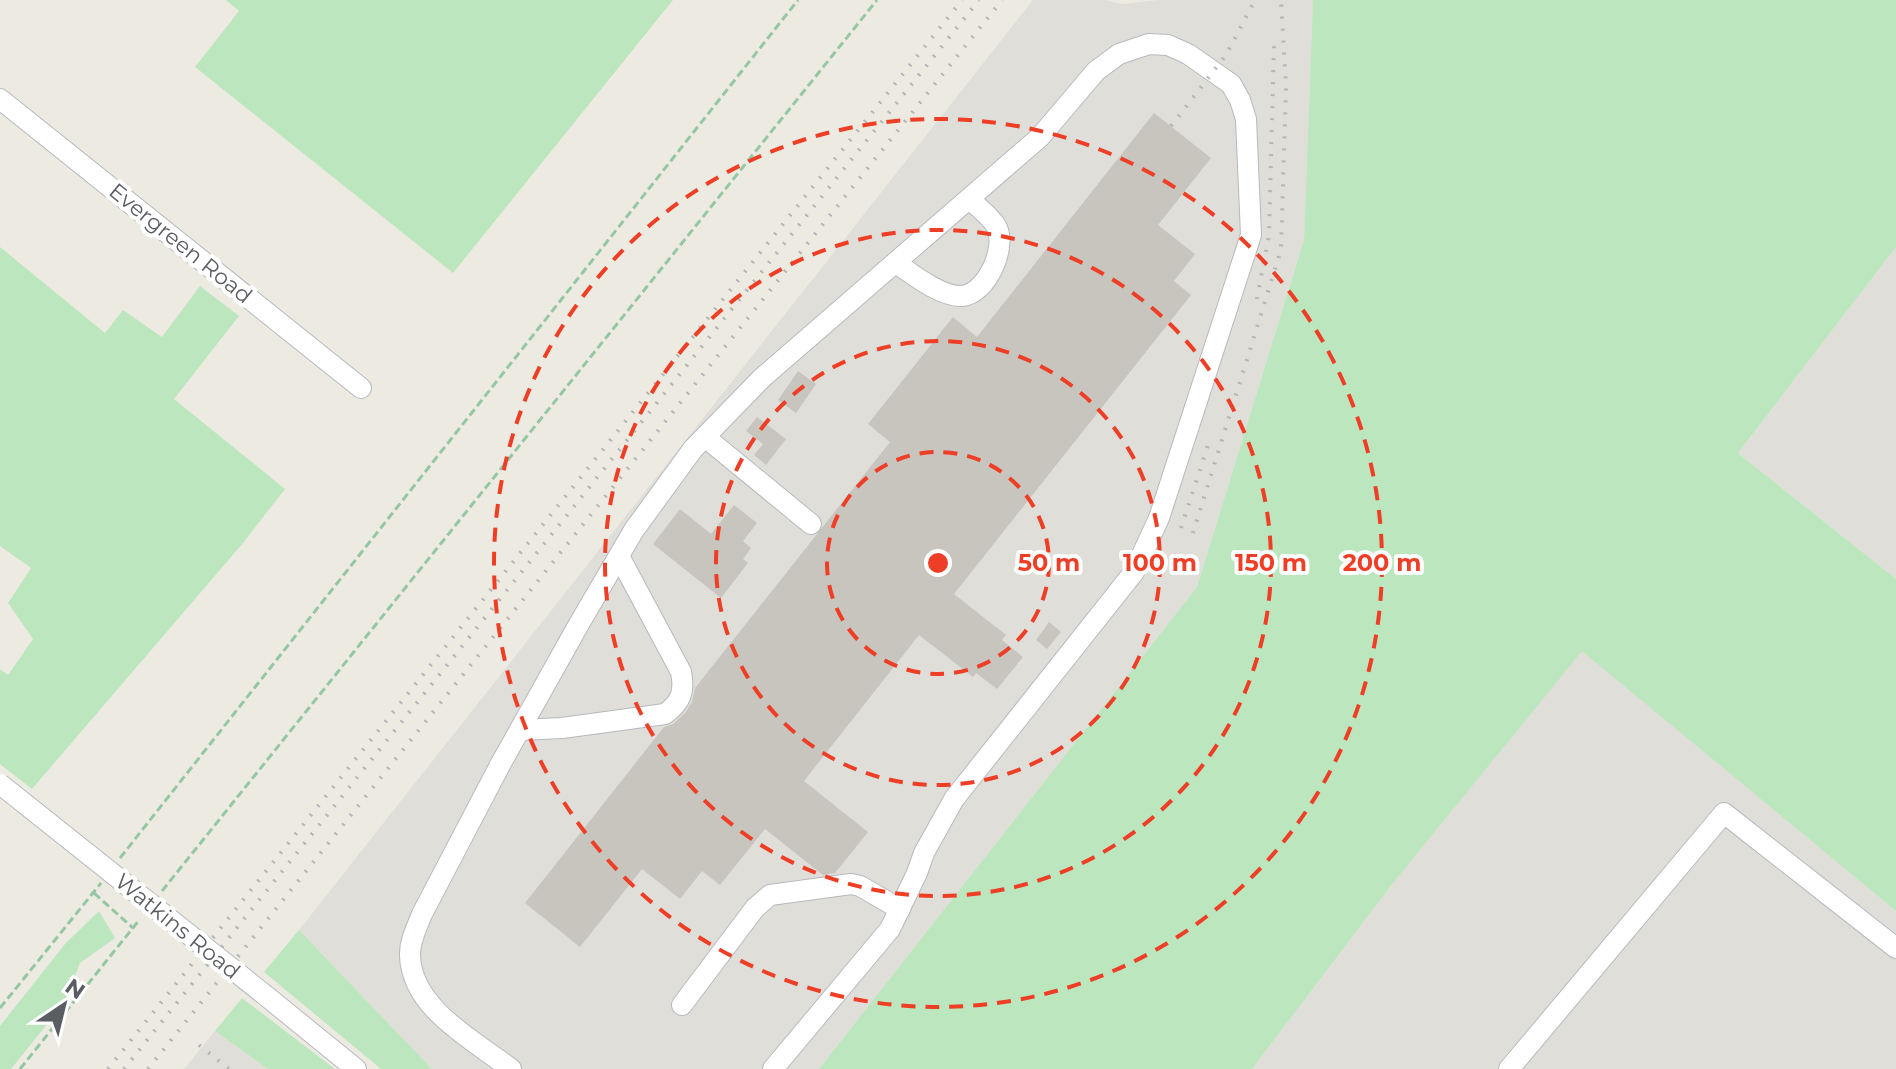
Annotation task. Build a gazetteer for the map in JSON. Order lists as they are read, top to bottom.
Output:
{
  "streets": {
    "street": ["Evergreen Road", "Watkins Road"]
  },
  "north": "top right",
  "rings": [
    "50 m",
    "100 m",
    "150 m",
    "200 m"
  ]
}
